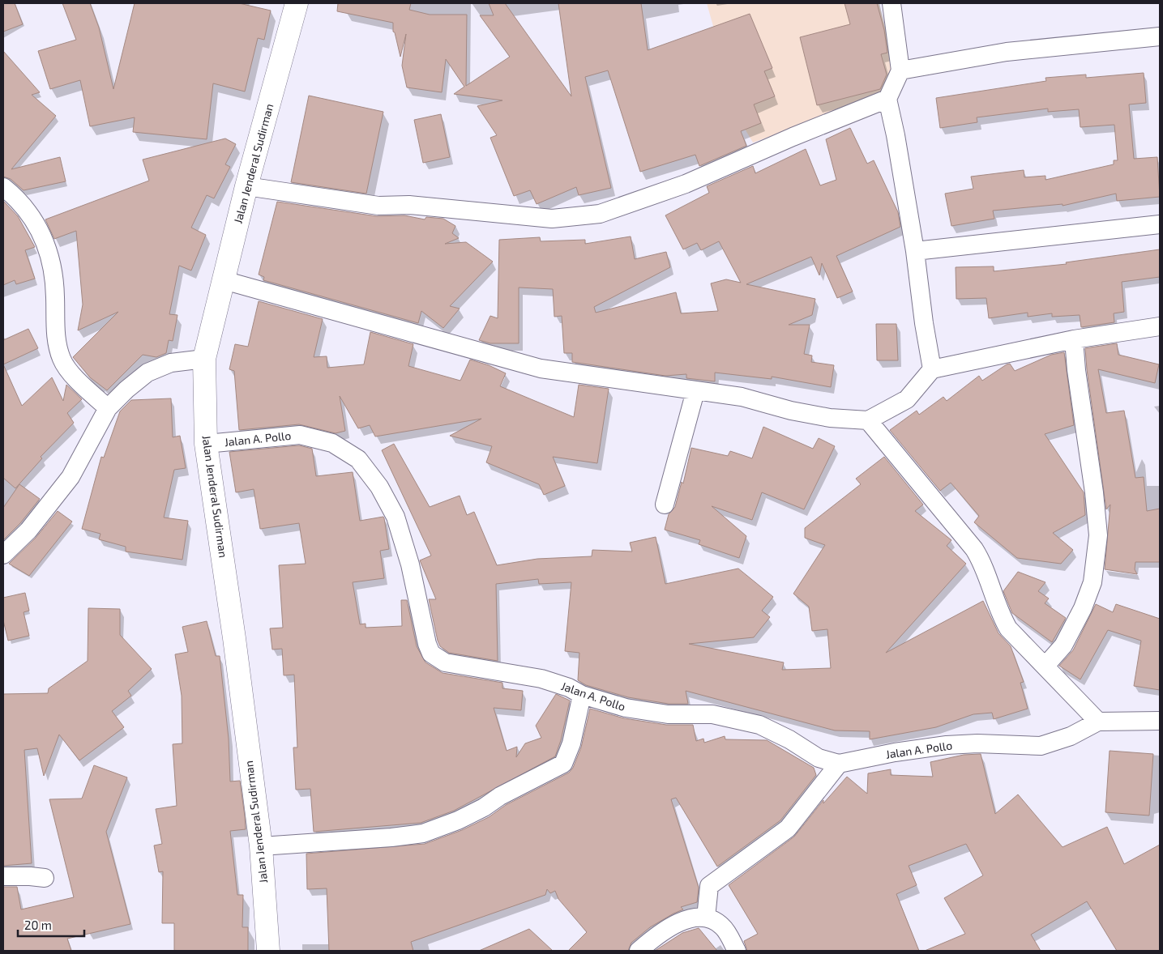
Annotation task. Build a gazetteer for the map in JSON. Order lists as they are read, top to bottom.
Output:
{
  "streets": {
    "main road": ["Jalan Jenderal Sudirman"],
    "street": ["Jalan A. Pollo"]
  },
  "crossings": [
    ["Jalan Jenderal Sudirman", "Jalan A. Pollo"]
  ],
  "scale_bar": "20 m"
}
